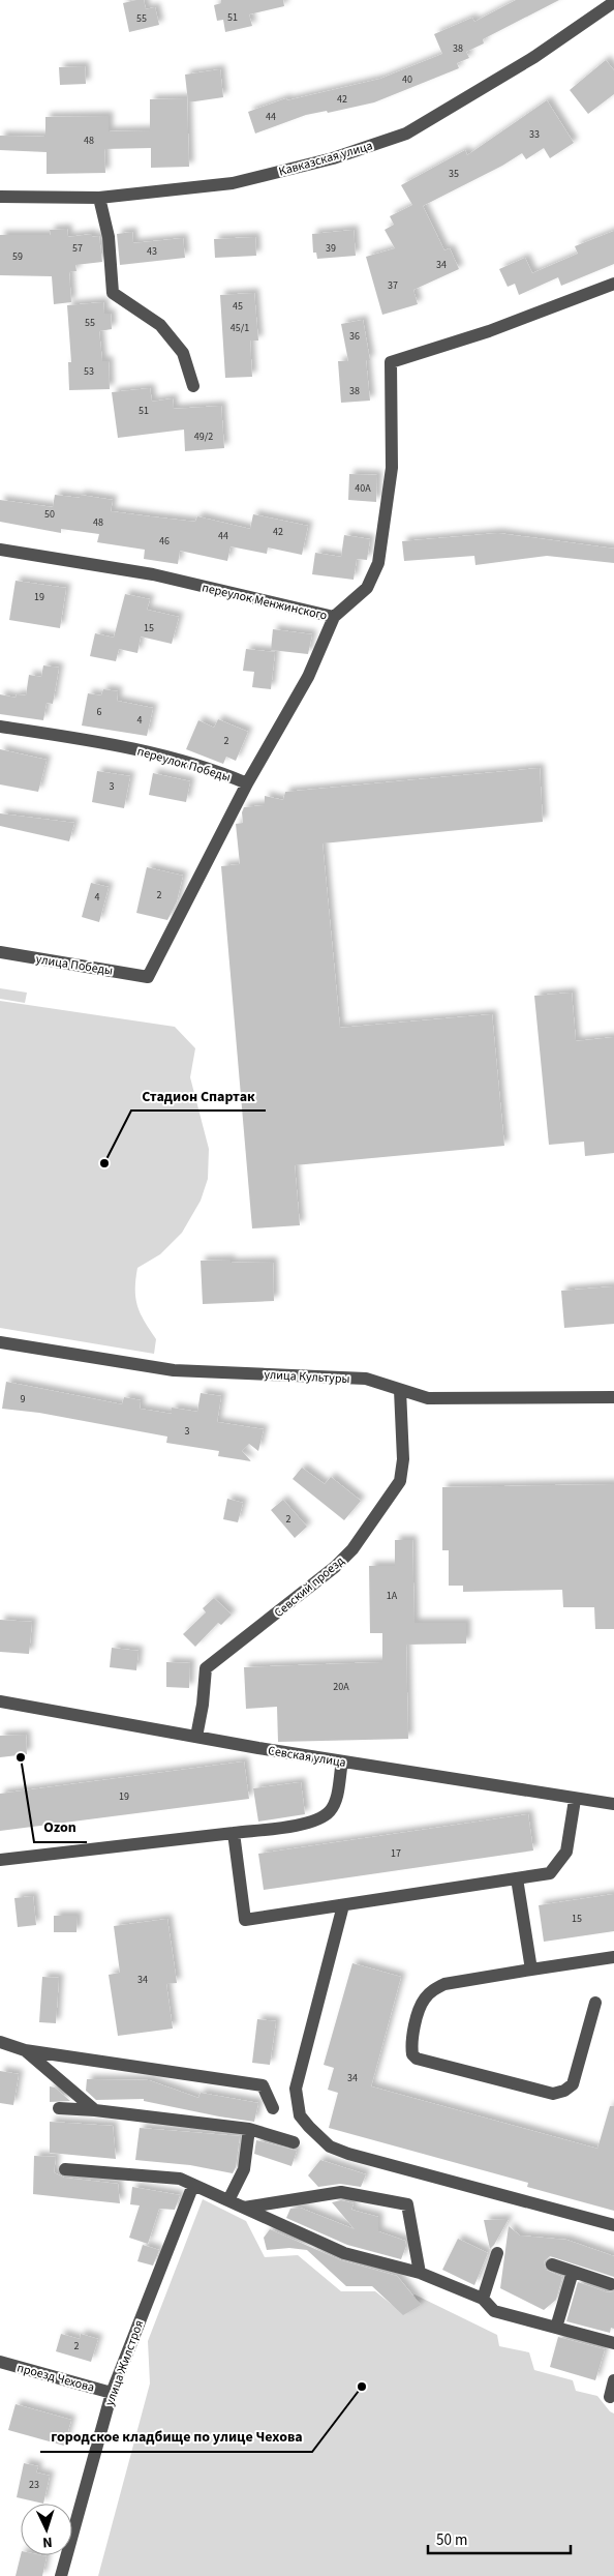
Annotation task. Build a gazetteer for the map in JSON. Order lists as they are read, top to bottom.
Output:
{
  "streets": {
    "street": [
      "Кавказская улица",
      "переулок Менжинского",
      "переулок Победы",
      "улица Победы",
      "улица Культуры",
      "Севский проезд",
      "Севская улица",
      "улица Жилстроя",
      "проезд Чехова"
    ]
  },
  "crossings": [
    ["переулок Победы", "улица Победы"],
    ["улица Культуры", "Севский проезд"],
    ["Севский проезд", "Севская улица"],
    ["улица Жилстроя", "проезд Чехова"]
  ],
  "places": ["Стадион Спартак", "Ozon", "городское кладбище по улице Чехова"],
  "house_numbers": [
    "51",
    "55",
    "38",
    "40",
    "42",
    "44",
    "33",
    "48",
    "35",
    "57",
    "39",
    "43",
    "59",
    "34",
    "37",
    "45",
    "55",
    "45/1",
    "36",
    "53",
    "38",
    "51",
    "49/2",
    "40А",
    "50",
    "48",
    "42",
    "44",
    "46",
    "19",
    "15",
    "6",
    "4",
    "2",
    "3",
    "2",
    "4",
    "9",
    "3",
    "2",
    "1А",
    "20А",
    "19",
    "17",
    "15",
    "34",
    "34",
    "2",
    "23"
  ],
  "scale_bar": "50 m",
  "north": "bottom"
}
